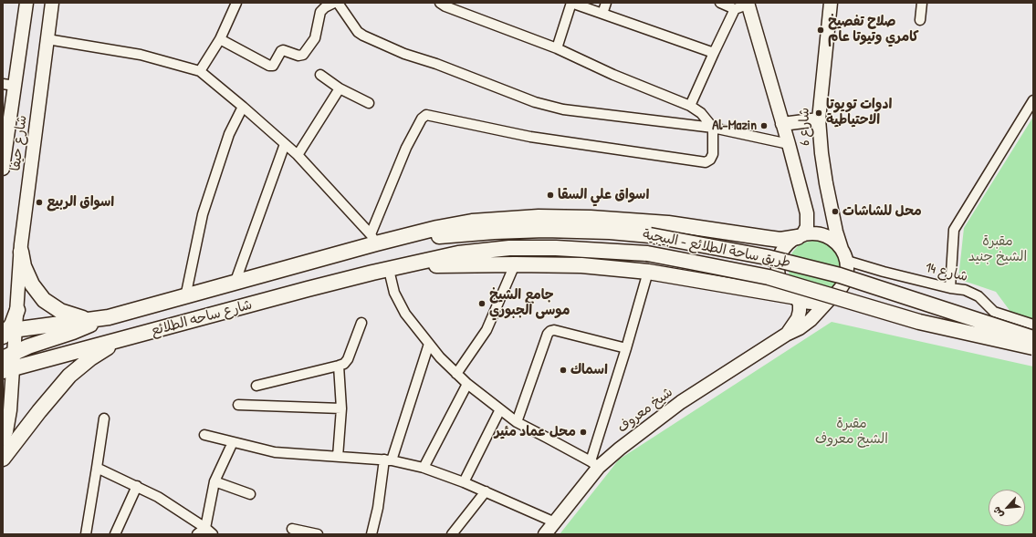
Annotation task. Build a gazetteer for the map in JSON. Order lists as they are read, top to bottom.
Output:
{
  "streets": {
    "main road": ["طريق ساحة الطلائع - البيجية", "شارع ساحه الطلائع"],
    "street": [
      "شارع 6",
      "شارع حيفا",
      "شارع 14",
      "شیخ معروف"
    ]
  },
  "crossings": [
    ["شارع 6", "شارع 14"],
    ["شارع 6", "شیخ معروف"],
    ["طريق ساحة الطلائع - البيجية", "شارع ساحه الطلائع"],
    ["شارع 14", "شیخ معروف"]
  ],
  "parks": ["مقبرة الشيخ جنيد", "مقبرة الشيخ معروف"],
  "places": [
    "صلاح تفصيخ كامري وتيوتا عام",
    "ادوات تويوتا الاحتياطية",
    "Al-Mazin",
    "اسواق علي السقا",
    "اسواق الربيع",
    "محل للشاشات",
    "جامع الشيخ موسى الجبوري",
    "اسماك",
    "محل عماد مئير"
  ],
  "north": "bottom left"
}
